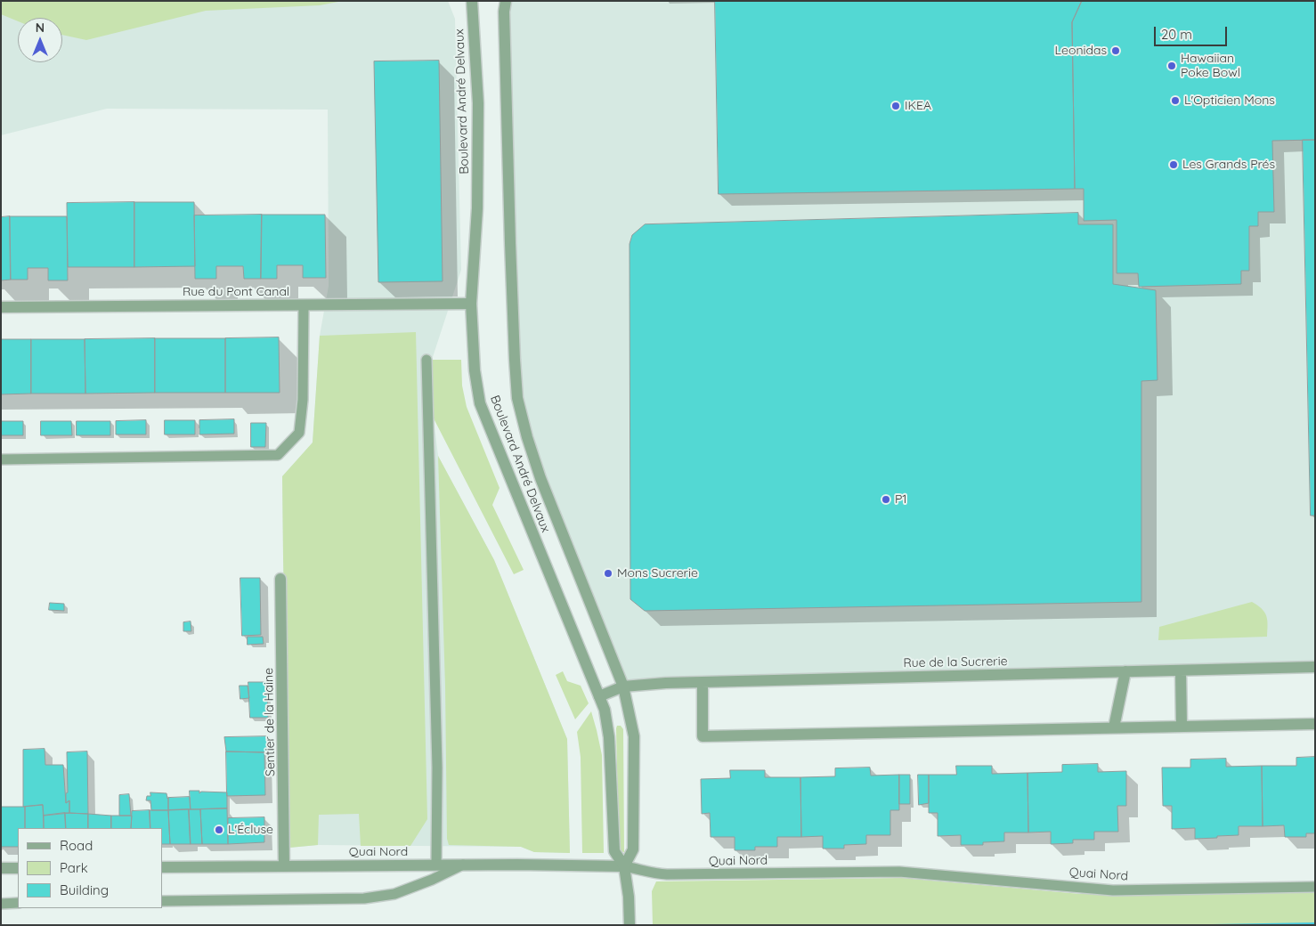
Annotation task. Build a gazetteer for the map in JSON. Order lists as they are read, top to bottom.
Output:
{
  "streets": {
    "street": [
      "Boulevard André Delvaux",
      "Rue du Pont Canal",
      "Rue de la Sucrerie",
      "Sentier de la Haine",
      "Quai Nord"
    ]
  },
  "crossings": [
    ["Boulevard André Delvaux", "Rue du Pont Canal"],
    ["Boulevard André Delvaux", "Rue de la Sucrerie"],
    ["Boulevard André Delvaux", "Quai Nord"],
    ["Sentier de la Haine", "Quai Nord"]
  ],
  "places": [
    "Leonidas",
    "Hawaiian Poke Bowl",
    "L'Opticien Mons",
    "IKEA",
    "Les Grands Prés",
    "P1",
    "Mons Sucrerie",
    "L'Écluse"
  ],
  "legend": ["Road", "Park", "Building"],
  "scale_bar": "20 m",
  "north": "top"
}
